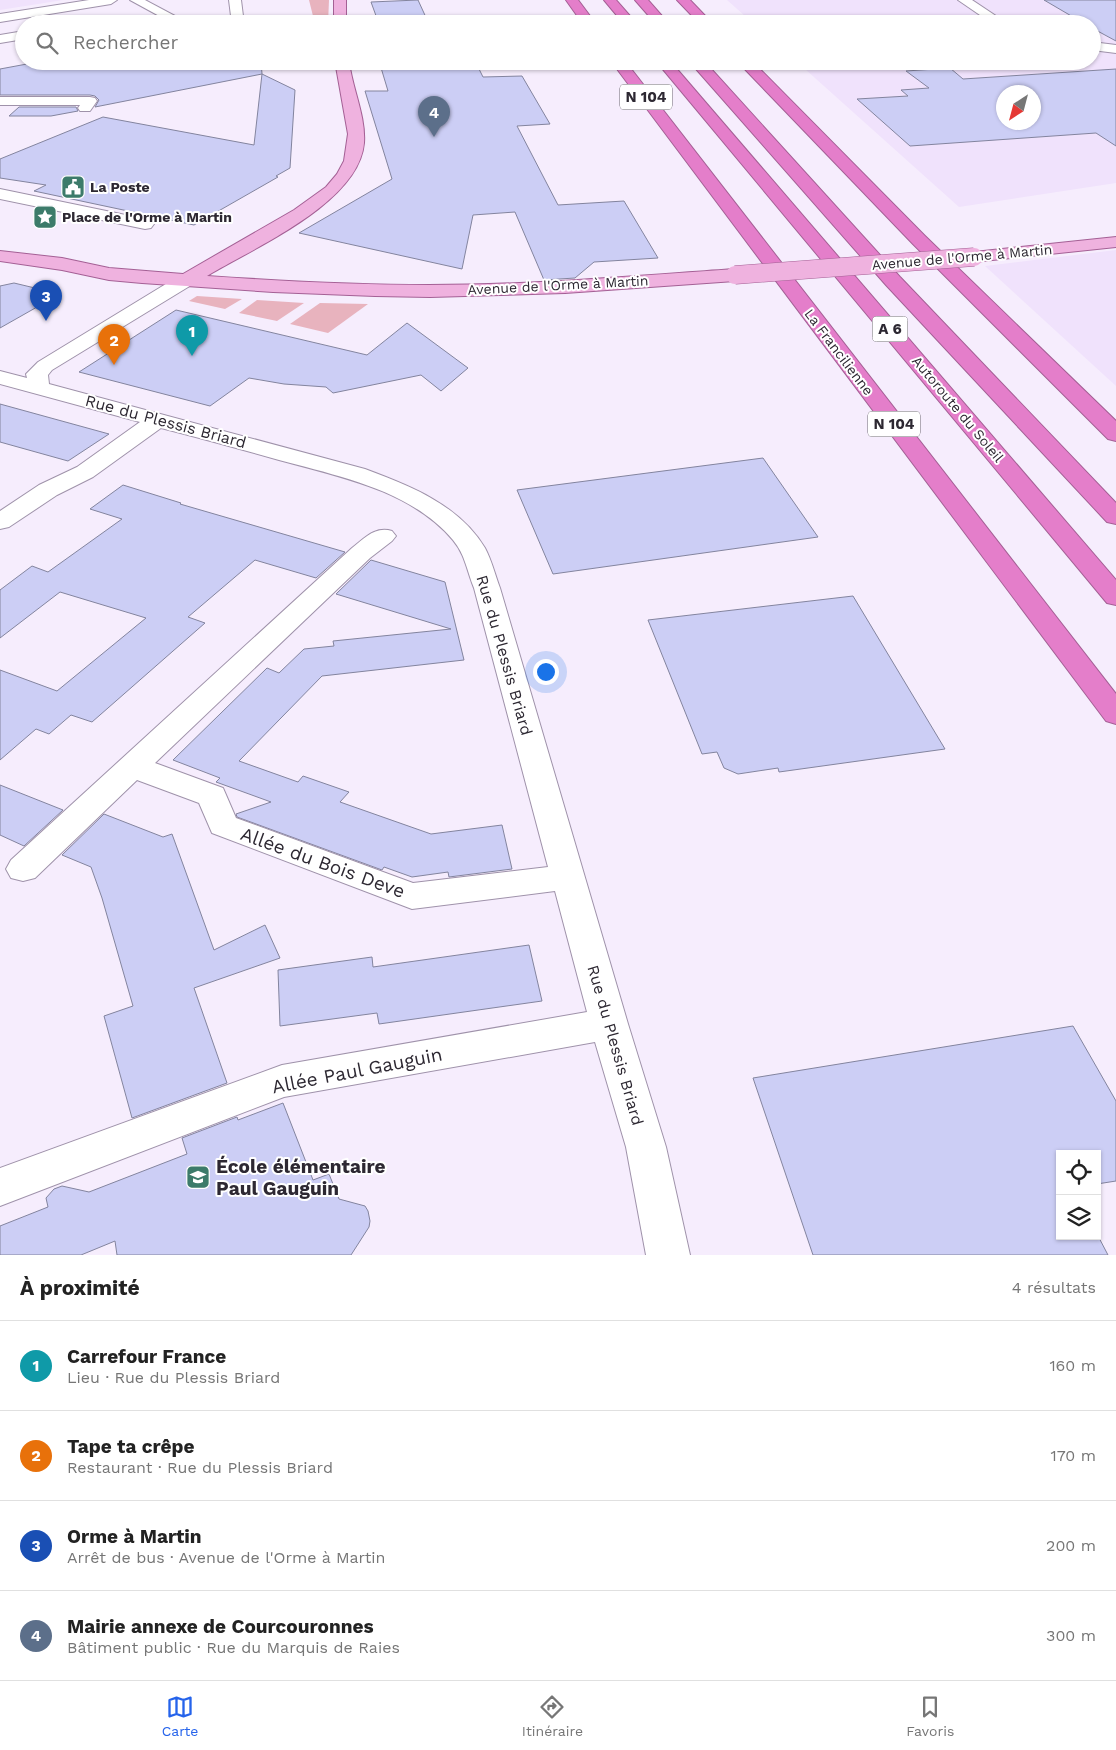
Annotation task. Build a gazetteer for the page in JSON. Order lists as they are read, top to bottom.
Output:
{
  "streets": {
    "highway": [
      "N 104",
      "A 6",
      "La Francilienne",
      "Autoroute du Soleil"
    ],
    "main road": ["Avenue de l'Orme à Martin"],
    "street": ["Rue du Plessis Briard", "Allée du Bois Deve", "Allée Paul Gauguin"]
  },
  "crossings": [
    ["Rue du Plessis Briard", "Allée du Bois Deve"],
    ["Rue du Plessis Briard", "Allée Paul Gauguin"]
  ],
  "places": {
    "public building": ["La Poste"],
    "place": ["Place de l'Orme à Martin"],
    "school or university": ["École élémentaire Paul Gauguin"]
  },
  "north": "bottom left",
  "page": {
    "search": "Rechercher",
    "pins": [
      "4",
      "3",
      "1",
      "2"
    ],
    "heading": ["À proximité", "4 résultats"],
    "list": [
      {
        "mark": "1",
        "name": "Carrefour France",
        "note": "Lieu · Rue du Plessis Briard",
        "value": "160 m"
      },
      {
        "mark": "2",
        "name": "Tape ta crêpe",
        "note": "Restaurant · Rue du Plessis Briard",
        "value": "170 m"
      },
      {
        "mark": "3",
        "name": "Orme à Martin",
        "note": "Arrêt de bus · Avenue de l'Orme à Martin",
        "value": "200 m"
      },
      {
        "mark": "4",
        "name": "Mairie annexe de Courcouronnes",
        "note": "Bâtiment public · Rue du Marquis de Raies",
        "value": "300 m"
      }
    ],
    "nav": ["Carte", "Itinéraire", "Favoris"]
  }
}
